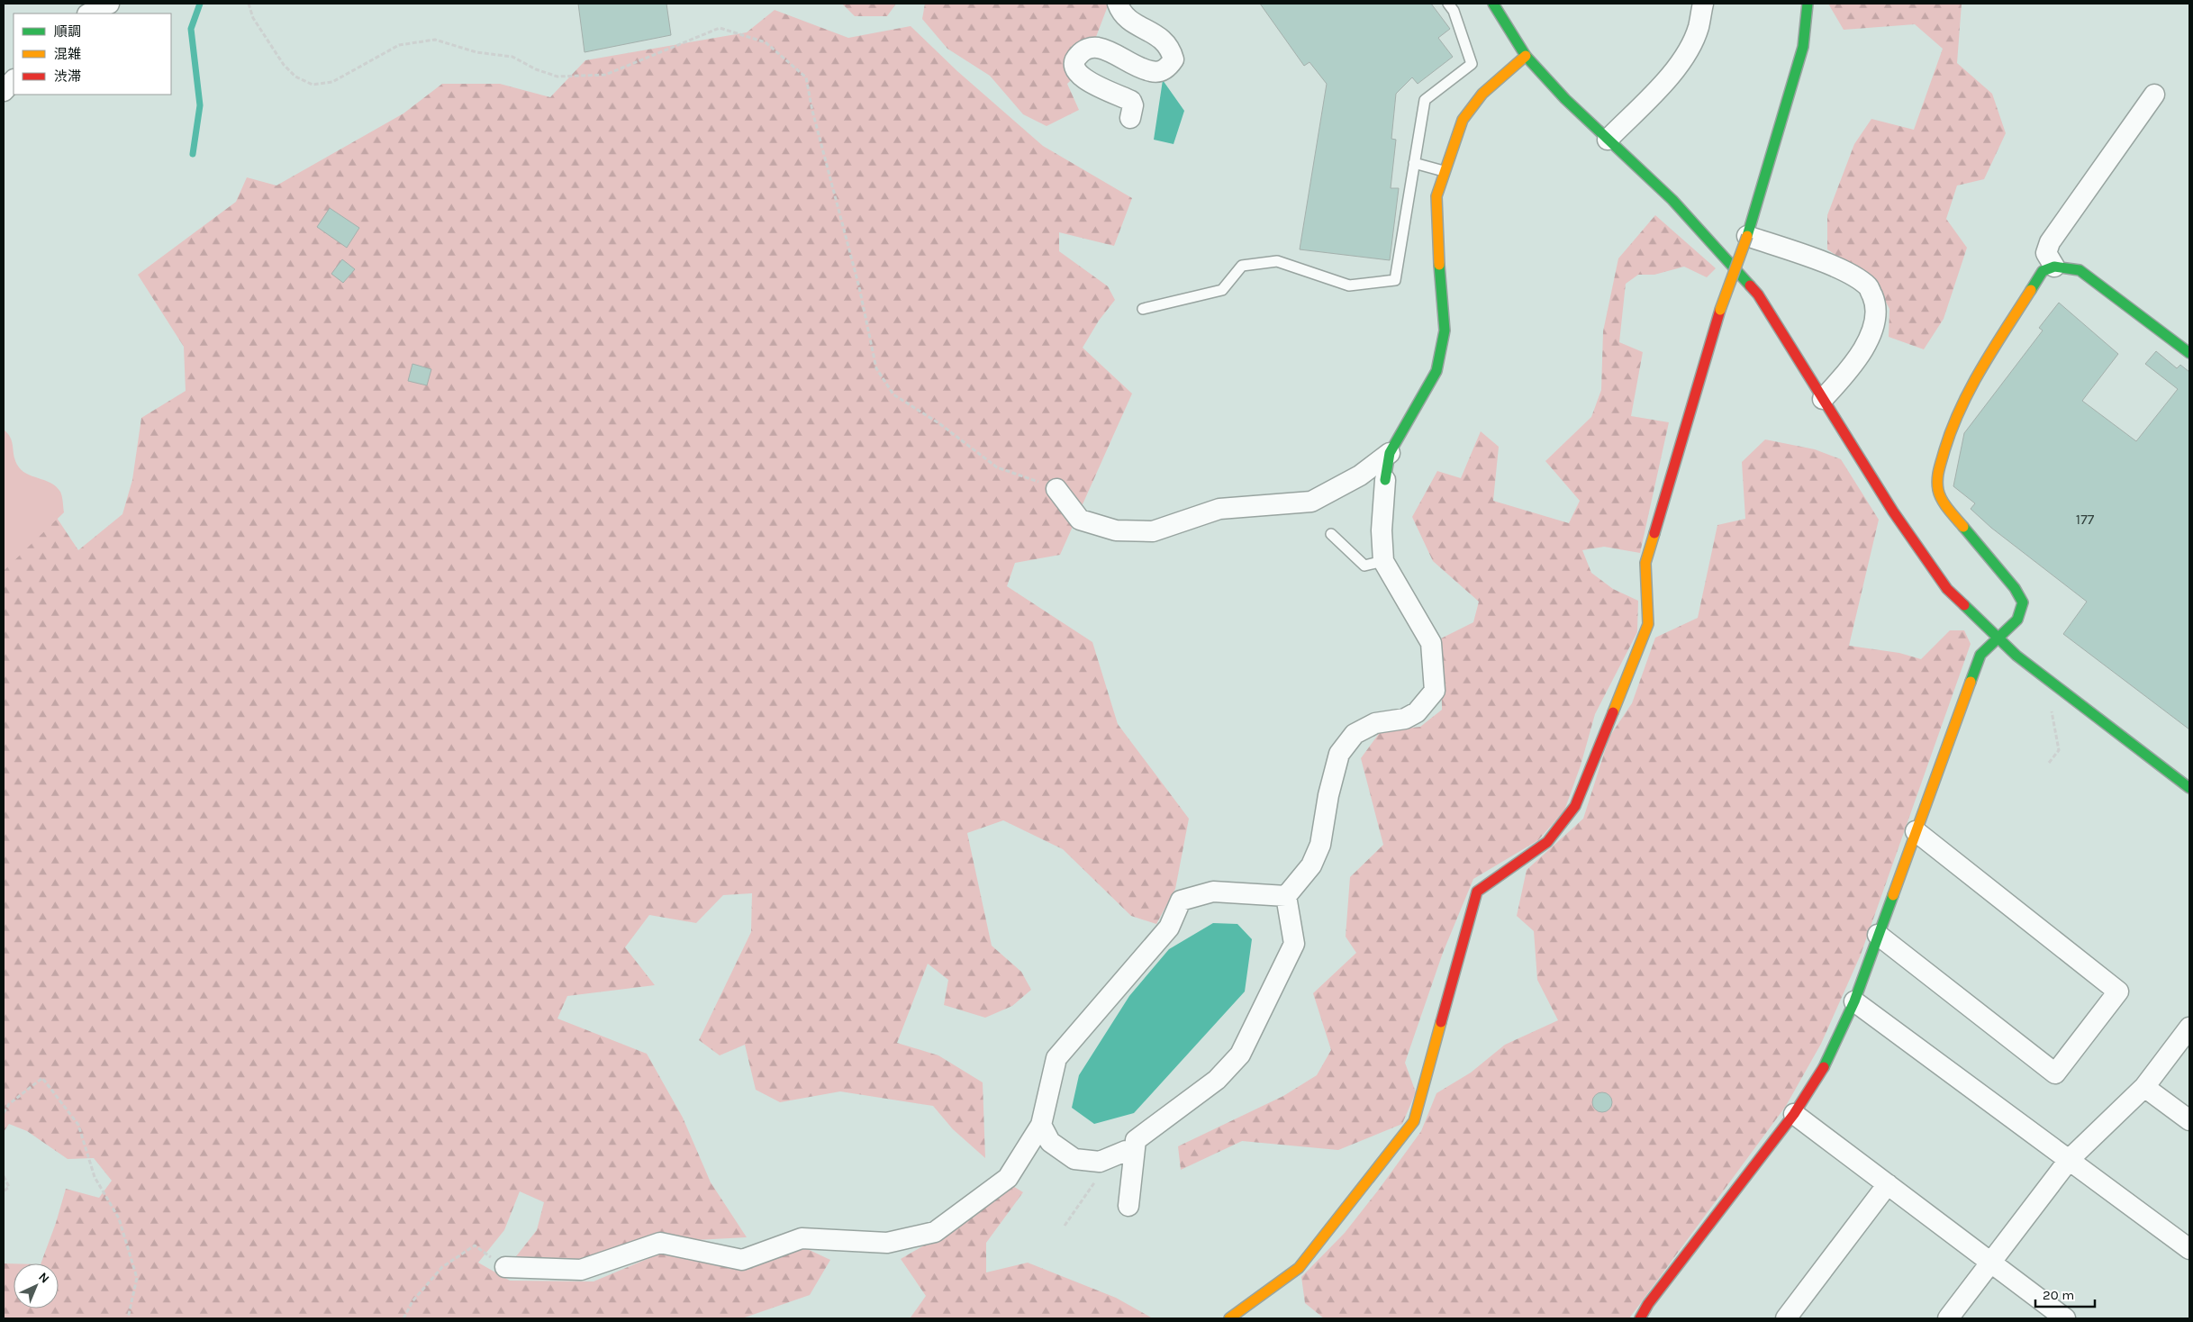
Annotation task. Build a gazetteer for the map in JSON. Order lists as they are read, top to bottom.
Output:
{
  "house_numbers": ["177"],
  "legend": ["順調", "混雑", "渋滞"],
  "scale_bar": "20 m",
  "north": "top right"
}
